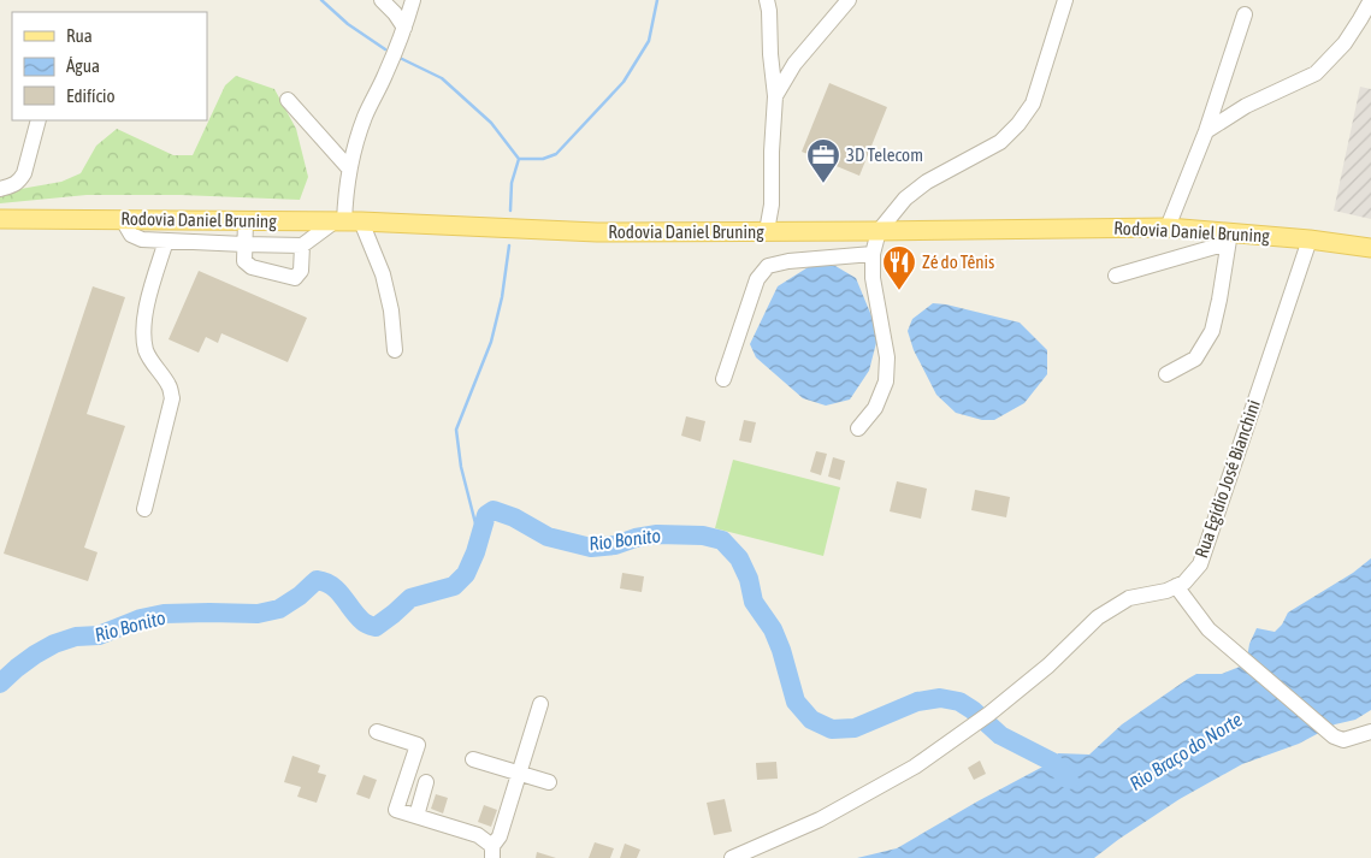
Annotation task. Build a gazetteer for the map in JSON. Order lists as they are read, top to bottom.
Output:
{
  "streets": {
    "main road": ["Rodovia Daniel Bruning"],
    "street": ["Rua Egídio José Bianchini"]
  },
  "crossings": [
    ["Rodovia Daniel Bruning", "Rua Egídio José Bianchini"]
  ],
  "water": ["Rio Bonito", "Rio Braço do Norte"],
  "places": {
    "office": ["3D Telecom"],
    "restaurant": ["Zé do Tênis"]
  },
  "legend": ["Rua", "Água", "Edifício"]
}
